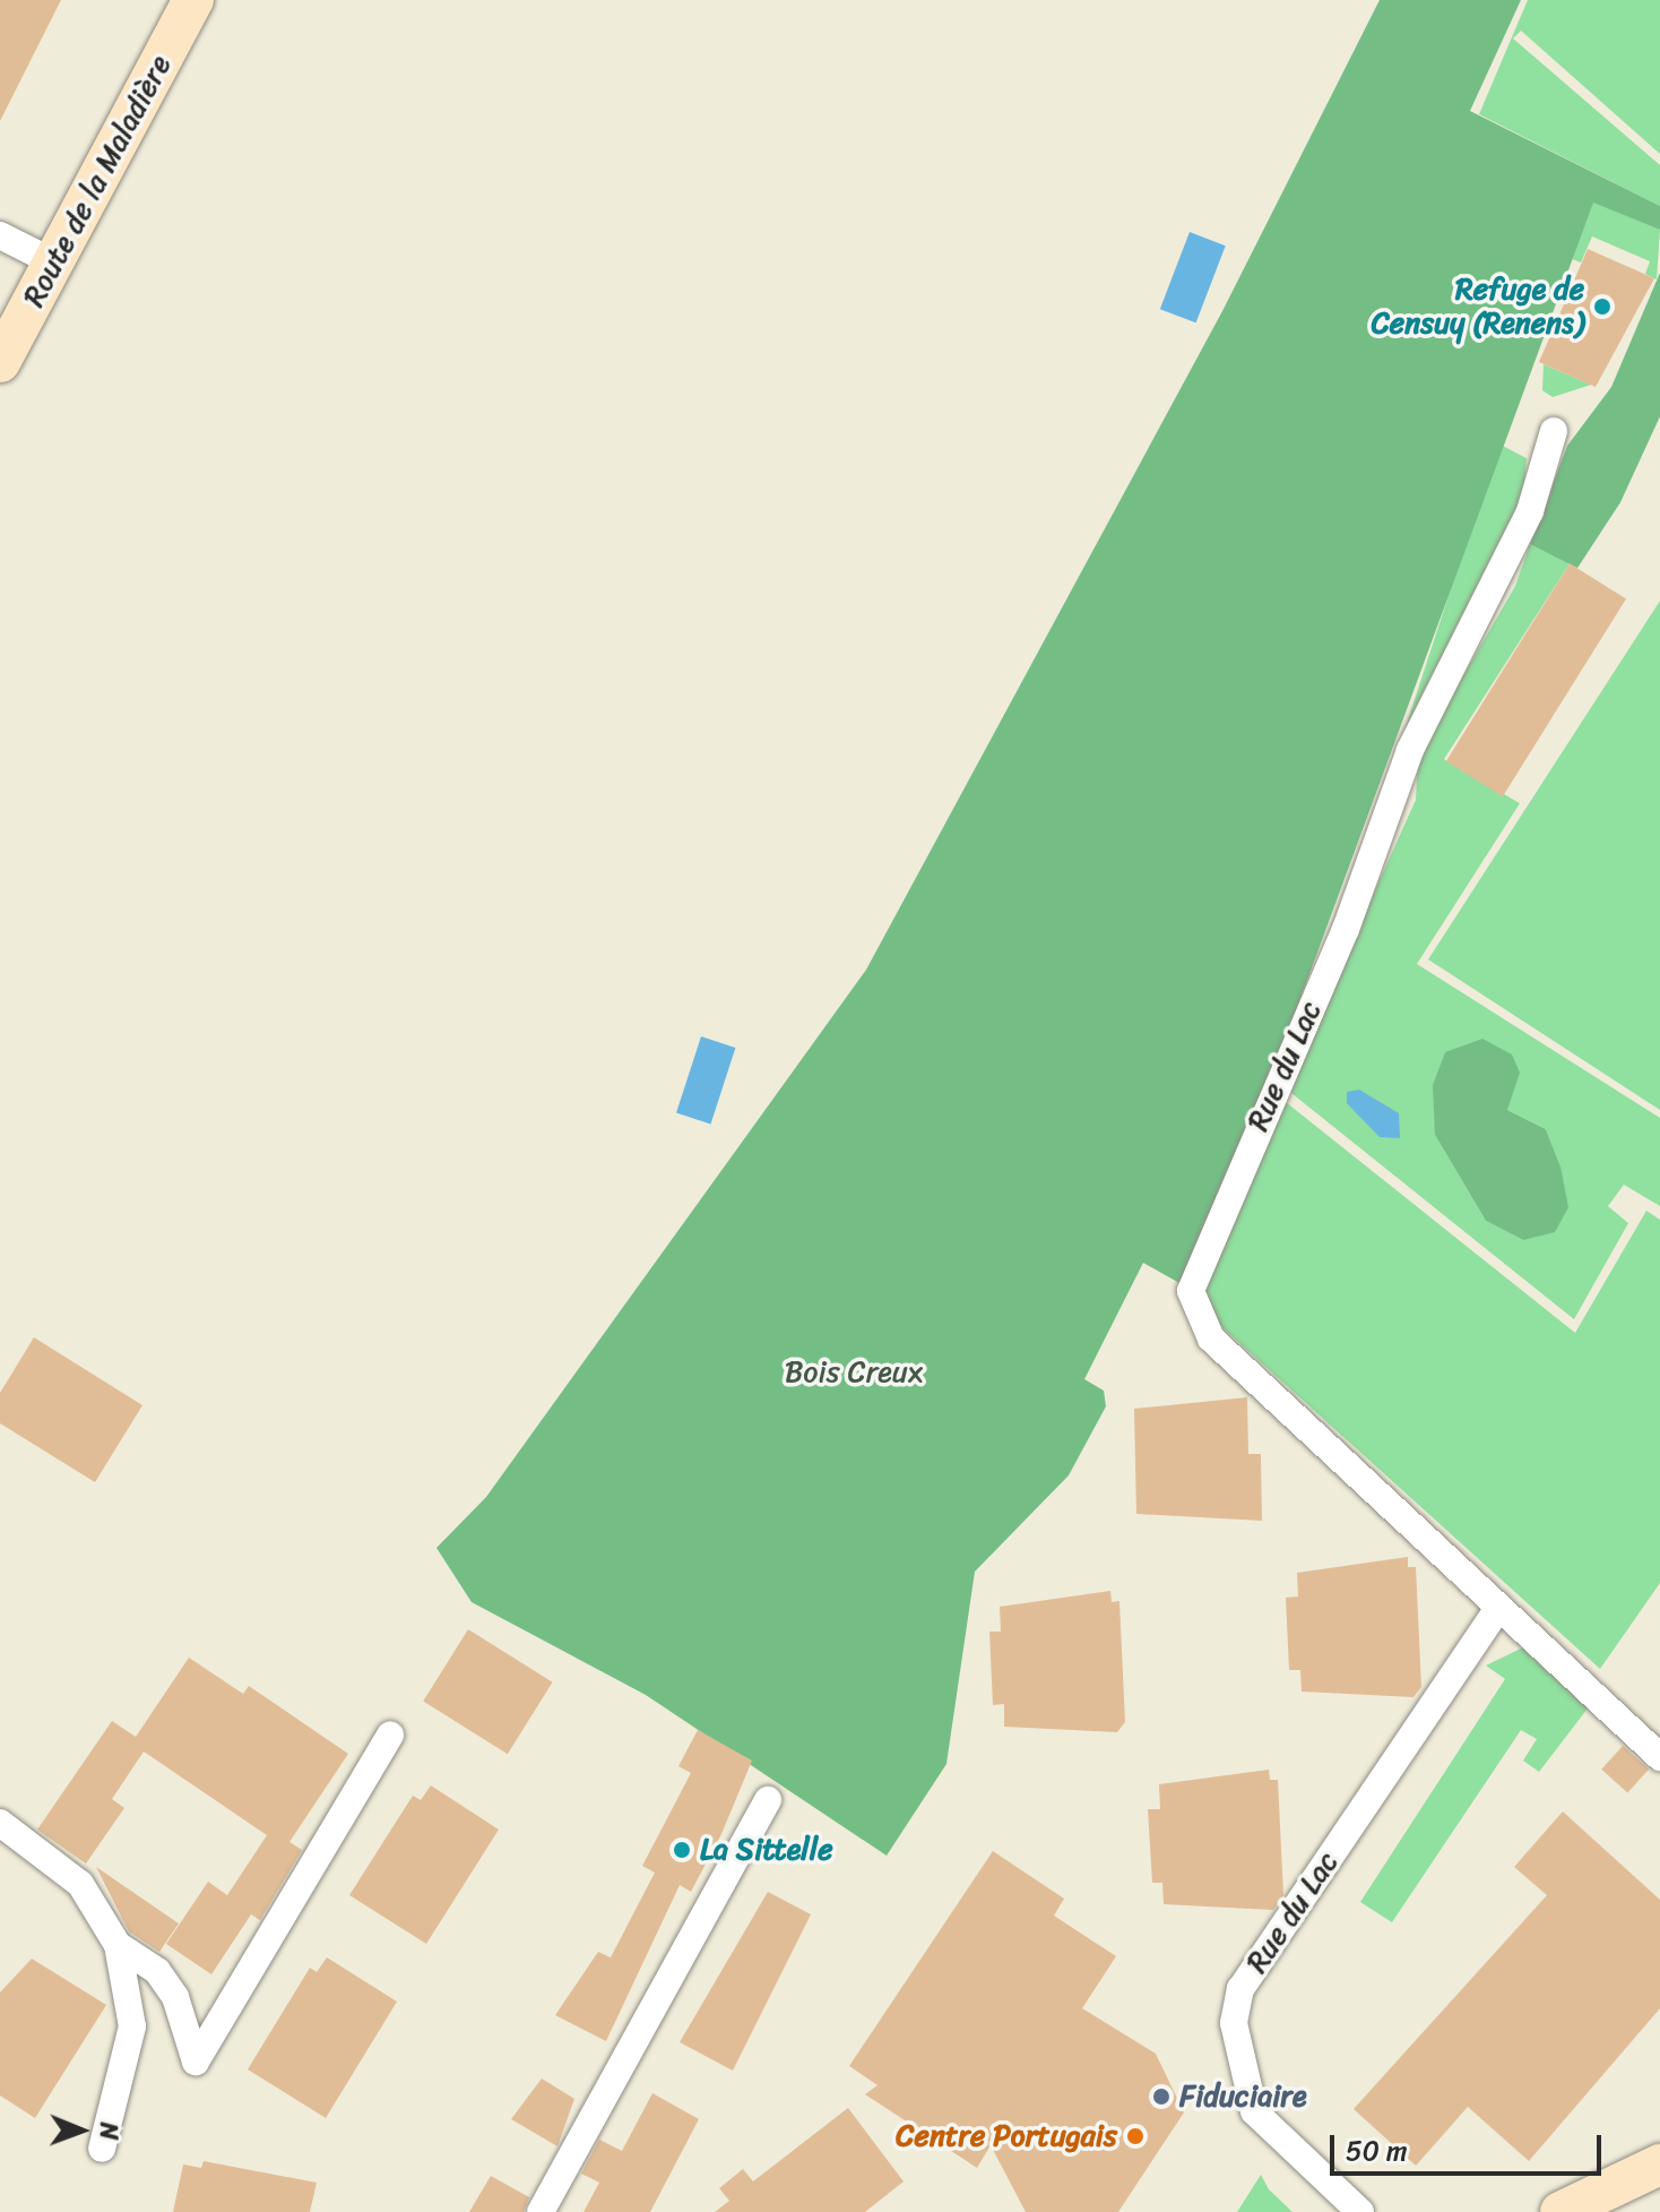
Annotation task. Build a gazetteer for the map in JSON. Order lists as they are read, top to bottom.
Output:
{
  "streets": {
    "main road": ["Route de la Maladière"],
    "street": ["Rue du Lac"]
  },
  "parks": ["Bois Creux"],
  "places": [
    "Refuge de Censuy (Renens)",
    "La Sittelle",
    "Fiduciaire",
    "Centre Portugais"
  ],
  "scale_bar": "50 m",
  "north": "right"
}
